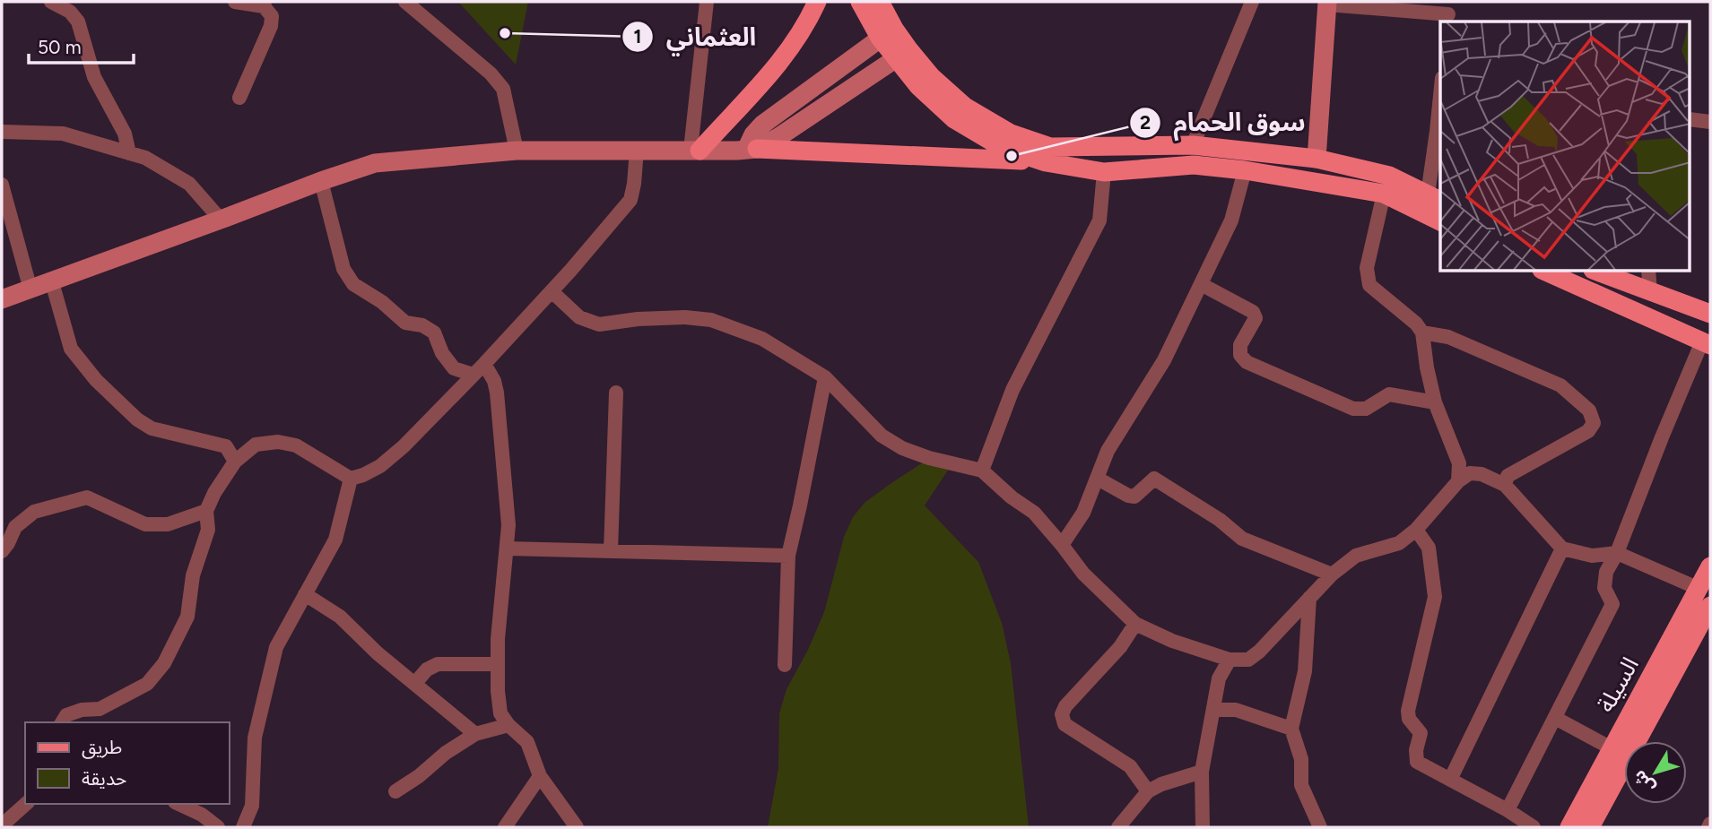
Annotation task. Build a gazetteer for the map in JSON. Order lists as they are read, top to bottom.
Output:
{
  "streets": {
    "main road": ["السيلة"]
  },
  "places": ["العثماني", "سوق الحمام"],
  "legend": ["طريق", "حديقة"],
  "scale_bar": "50 m",
  "north": "bottom left"
}
